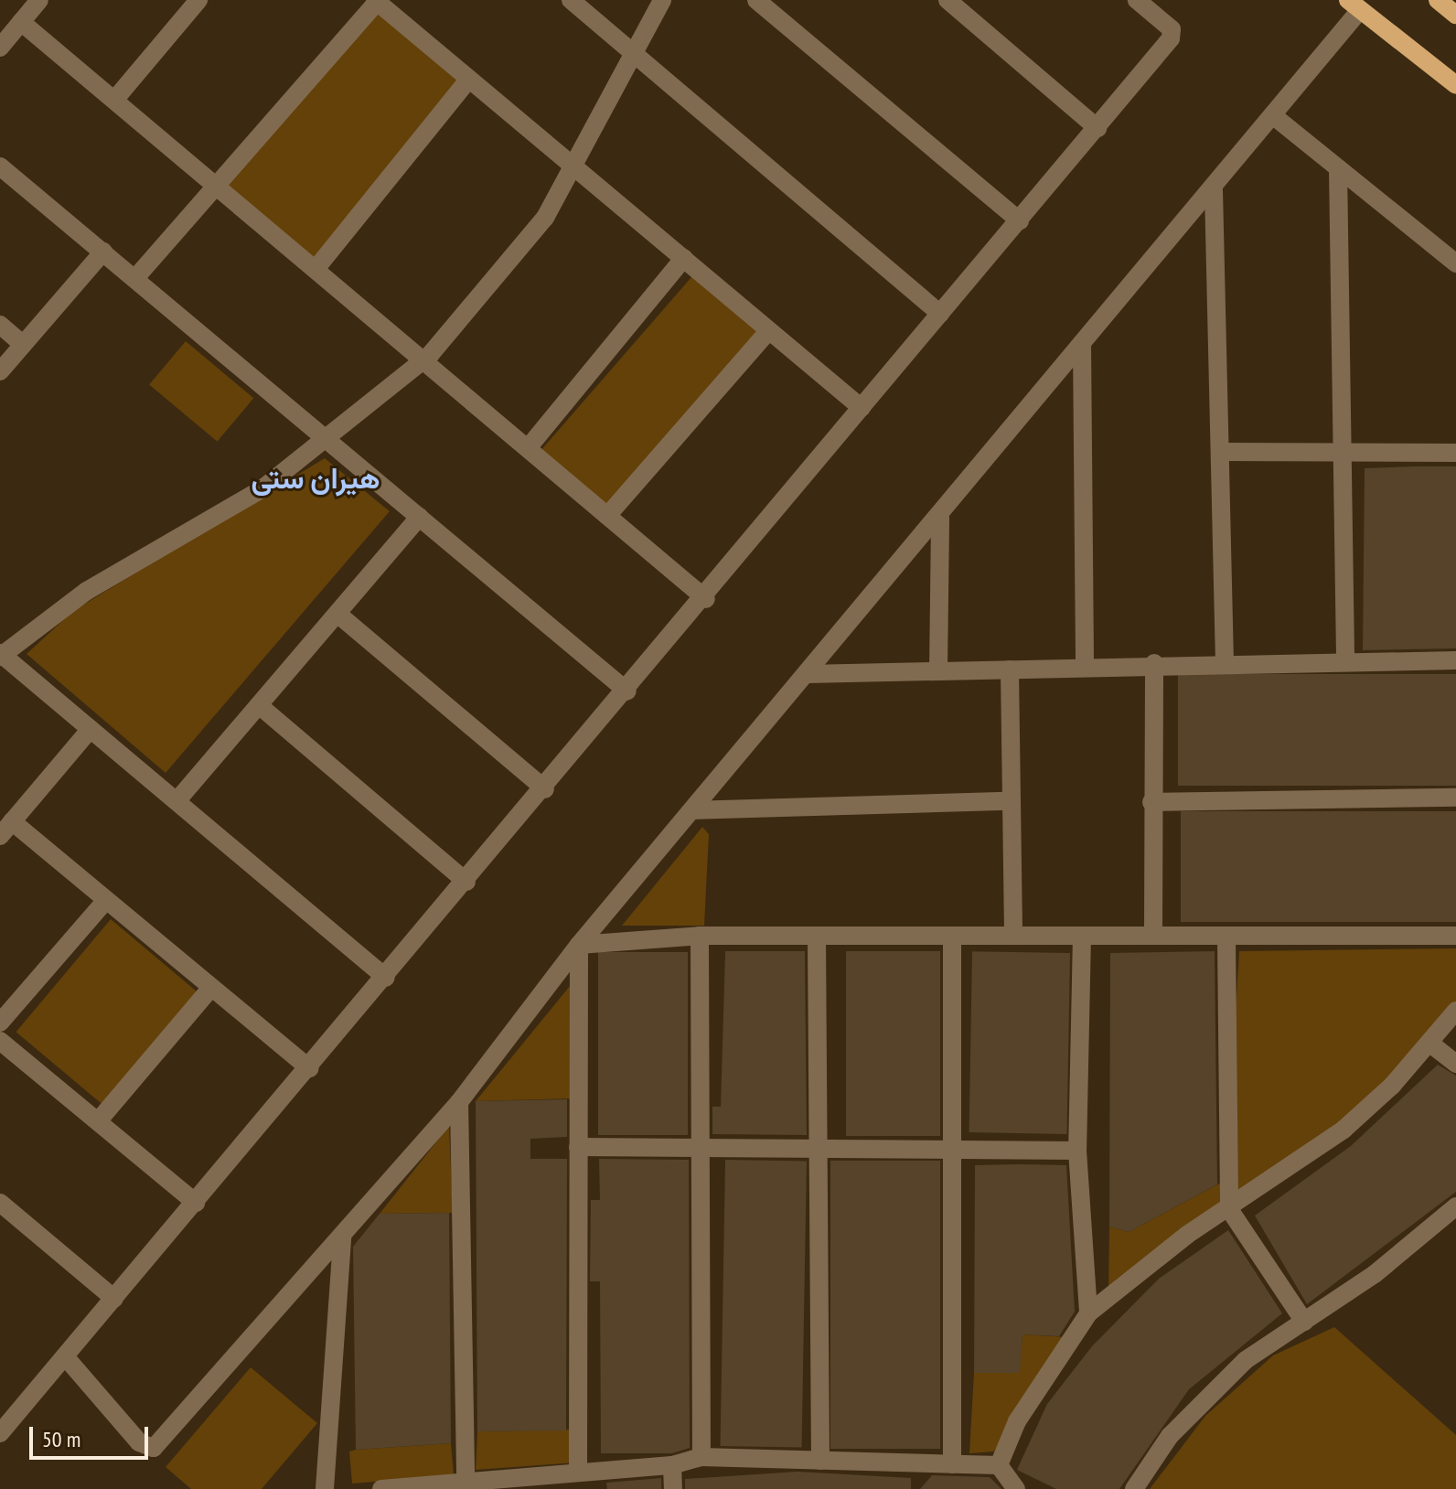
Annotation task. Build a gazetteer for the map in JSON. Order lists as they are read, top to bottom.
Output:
{
  "districts": ["هیران ستی"],
  "scale_bar": "50 m"
}
